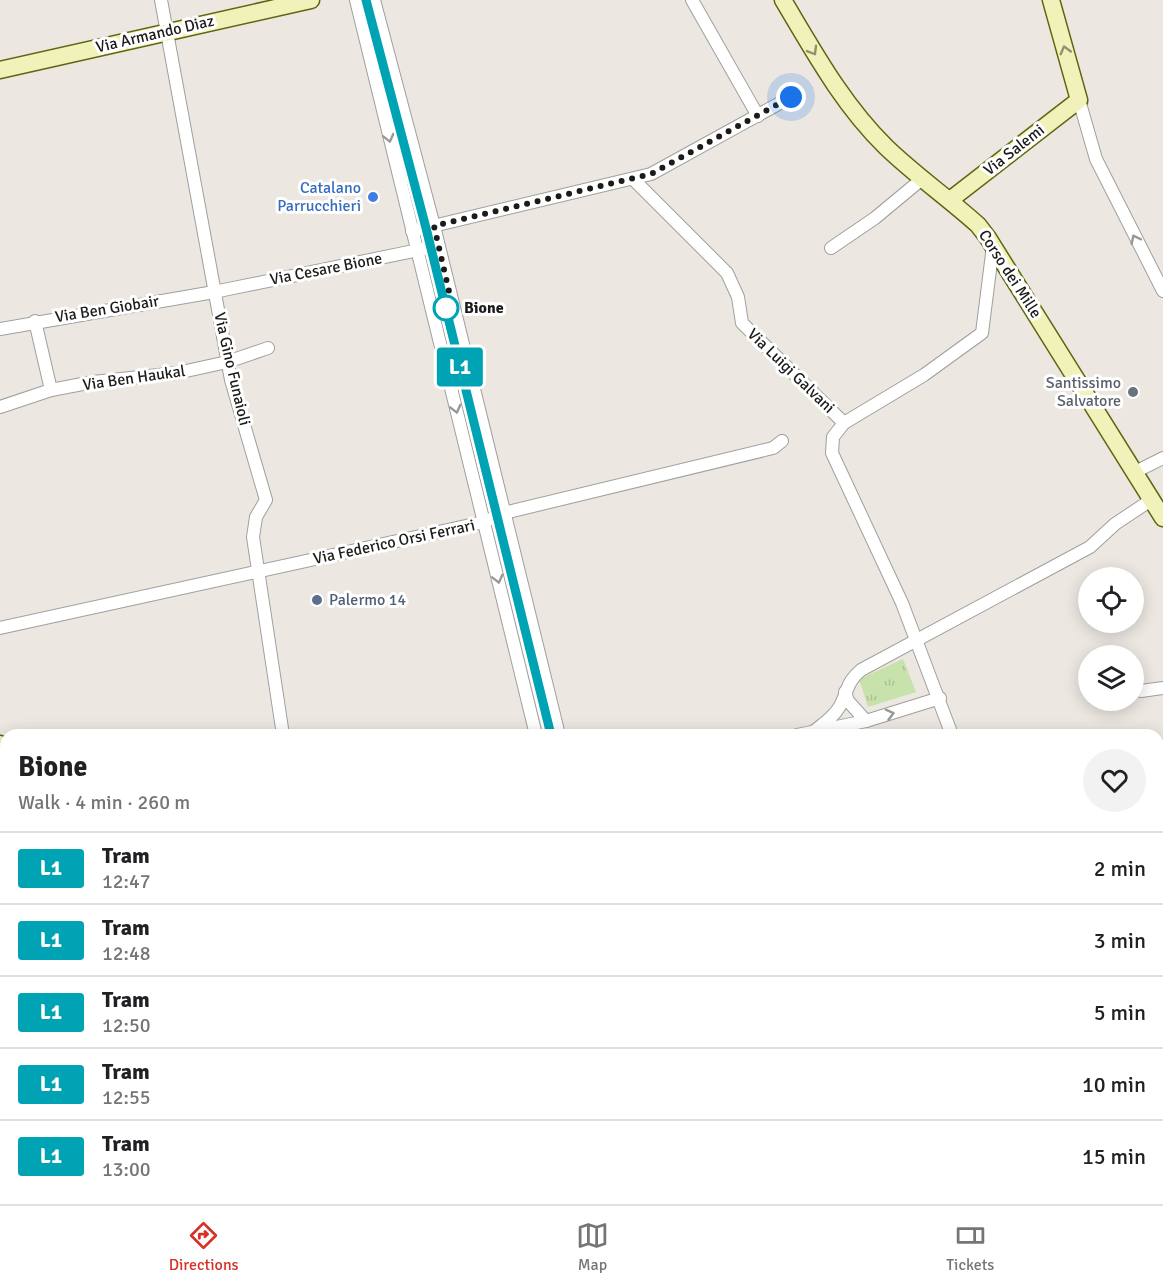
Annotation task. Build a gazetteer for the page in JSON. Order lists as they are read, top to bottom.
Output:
{
  "streets": {
    "street": [
      "Via Armando Diaz",
      "Via Salemi",
      "Via Cesare Bione",
      "Corso dei Mille",
      "Via Ben Giobair",
      "Via Gino Funaioli",
      "Via Luigi Galvani",
      "Via Ben Haukal",
      "Via Federico Orsi Ferrari"
    ]
  },
  "crossings": [
    ["Via Armando Diaz", "Via Gino Funaioli"],
    ["Via Salemi", "Corso dei Mille"],
    ["Via Cesare Bione", "Via Ben Giobair"],
    ["Via Cesare Bione", "Via Gino Funaioli"],
    ["Via Ben Giobair", "Via Gino Funaioli"],
    ["Via Gino Funaioli", "Via Ben Haukal"],
    ["Via Gino Funaioli", "Via Federico Orsi Ferrari"]
  ],
  "places": [
    "Catalano Parrucchieri",
    "Bione",
    "Santissimo Salvatore",
    "Palermo 14"
  ],
  "lines": ["tram line L1"],
  "page": {
    "on_map": "L1",
    "heading": ["Bione", "Walk · 4 min · 260 m"],
    "list": [
      {
        "mark": "L1",
        "name": "Tram",
        "note": "12:47",
        "value": "2 min"
      },
      {
        "mark": "L1",
        "name": "Tram",
        "note": "12:48",
        "value": "3 min"
      },
      {
        "mark": "L1",
        "name": "Tram",
        "note": "12:50",
        "value": "5 min"
      },
      {
        "mark": "L1",
        "name": "Tram",
        "note": "12:55",
        "value": "10 min"
      },
      {
        "mark": "L1",
        "name": "Tram",
        "note": "13:00",
        "value": "15 min"
      }
    ],
    "tabs": ["Directions", "Map", "Tickets"]
  }
}
